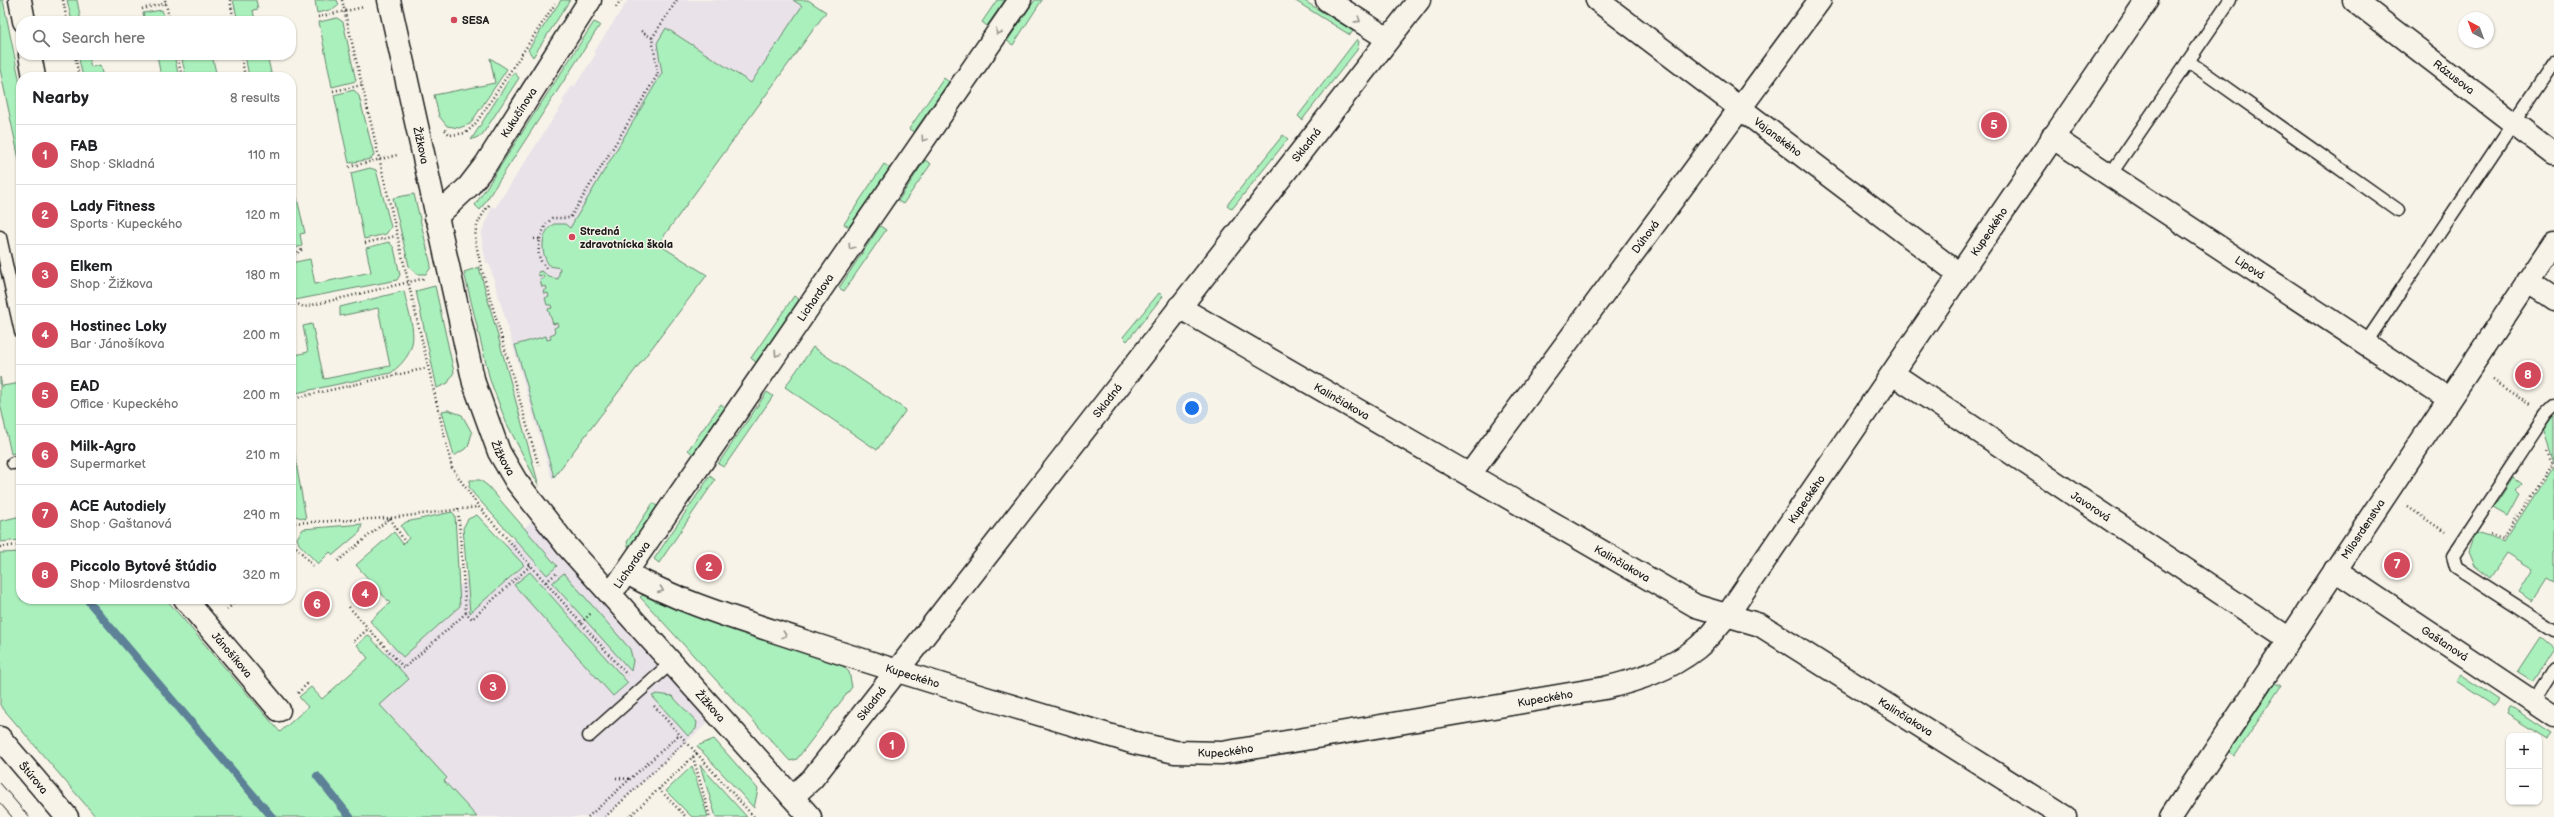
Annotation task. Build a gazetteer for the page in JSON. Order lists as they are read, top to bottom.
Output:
{
  "streets": {
    "street": [
      "Rázusova",
      "Kukučínova",
      "Vajanského",
      "Skladná",
      "Žižkova",
      "Kupeckého",
      "Dúhová",
      "Lipová",
      "Lichardova",
      "Kalinčiakova",
      "Javorová",
      "Milosrdenstva",
      "Gaštanová",
      "Jánošíkova",
      "Štúrova"
    ]
  },
  "crossings": [
    ["Kukučínova", "Žižkova"],
    ["Vajanského", "Kupeckého"],
    ["Vajanského", "Dúhová"],
    ["Skladná", "Žižkova"],
    ["Skladná", "Kupeckého"],
    ["Skladná", "Kalinčiakova"],
    ["Žižkova", "Lichardova"],
    ["Kupeckého", "Lipová"],
    ["Kupeckého", "Lichardova"],
    ["Kupeckého", "Kalinčiakova"],
    ["Kupeckého", "Javorová"],
    ["Dúhová", "Kalinčiakova"],
    ["Lipová", "Milosrdenstva"],
    ["Javorová", "Milosrdenstva"],
    ["Milosrdenstva", "Gaštanová"]
  ],
  "one_way": ["Lichardova"],
  "places": ["SESA", "Stredná zdravotnícka škola"],
  "north": "top left",
  "page": {
    "search": "Search here",
    "heading": ["Nearby", "8 results"],
    "pins": [
      "5",
      "8",
      "7",
      "2",
      "4",
      "6",
      "3",
      "1"
    ],
    "list": [
      {
        "mark": "1",
        "name": "FAB",
        "note": "Shop · Skladná",
        "value": "110 m"
      },
      {
        "mark": "2",
        "name": "Lady Fitness",
        "note": "Sports · Kupeckého",
        "value": "120 m"
      },
      {
        "mark": "3",
        "name": "Elkem",
        "note": "Shop · Žižkova",
        "value": "180 m"
      },
      {
        "mark": "4",
        "name": "Hostinec Loky",
        "note": "Bar · Jánošíkova",
        "value": "200 m"
      },
      {
        "mark": "5",
        "name": "EAD",
        "note": "Office · Kupeckého",
        "value": "200 m"
      },
      {
        "mark": "6",
        "name": "Milk-Agro",
        "note": "Supermarket",
        "value": "210 m"
      },
      {
        "mark": "7",
        "name": "ACE Autodiely",
        "note": "Shop · Gaštanová",
        "value": "290 m"
      },
      {
        "mark": "8",
        "name": "Piccolo Bytové štúdio",
        "note": "Shop · Milosrdenstva",
        "value": "320 m"
      }
    ],
    "map_buttons": ["+", "−"]
  }
}
